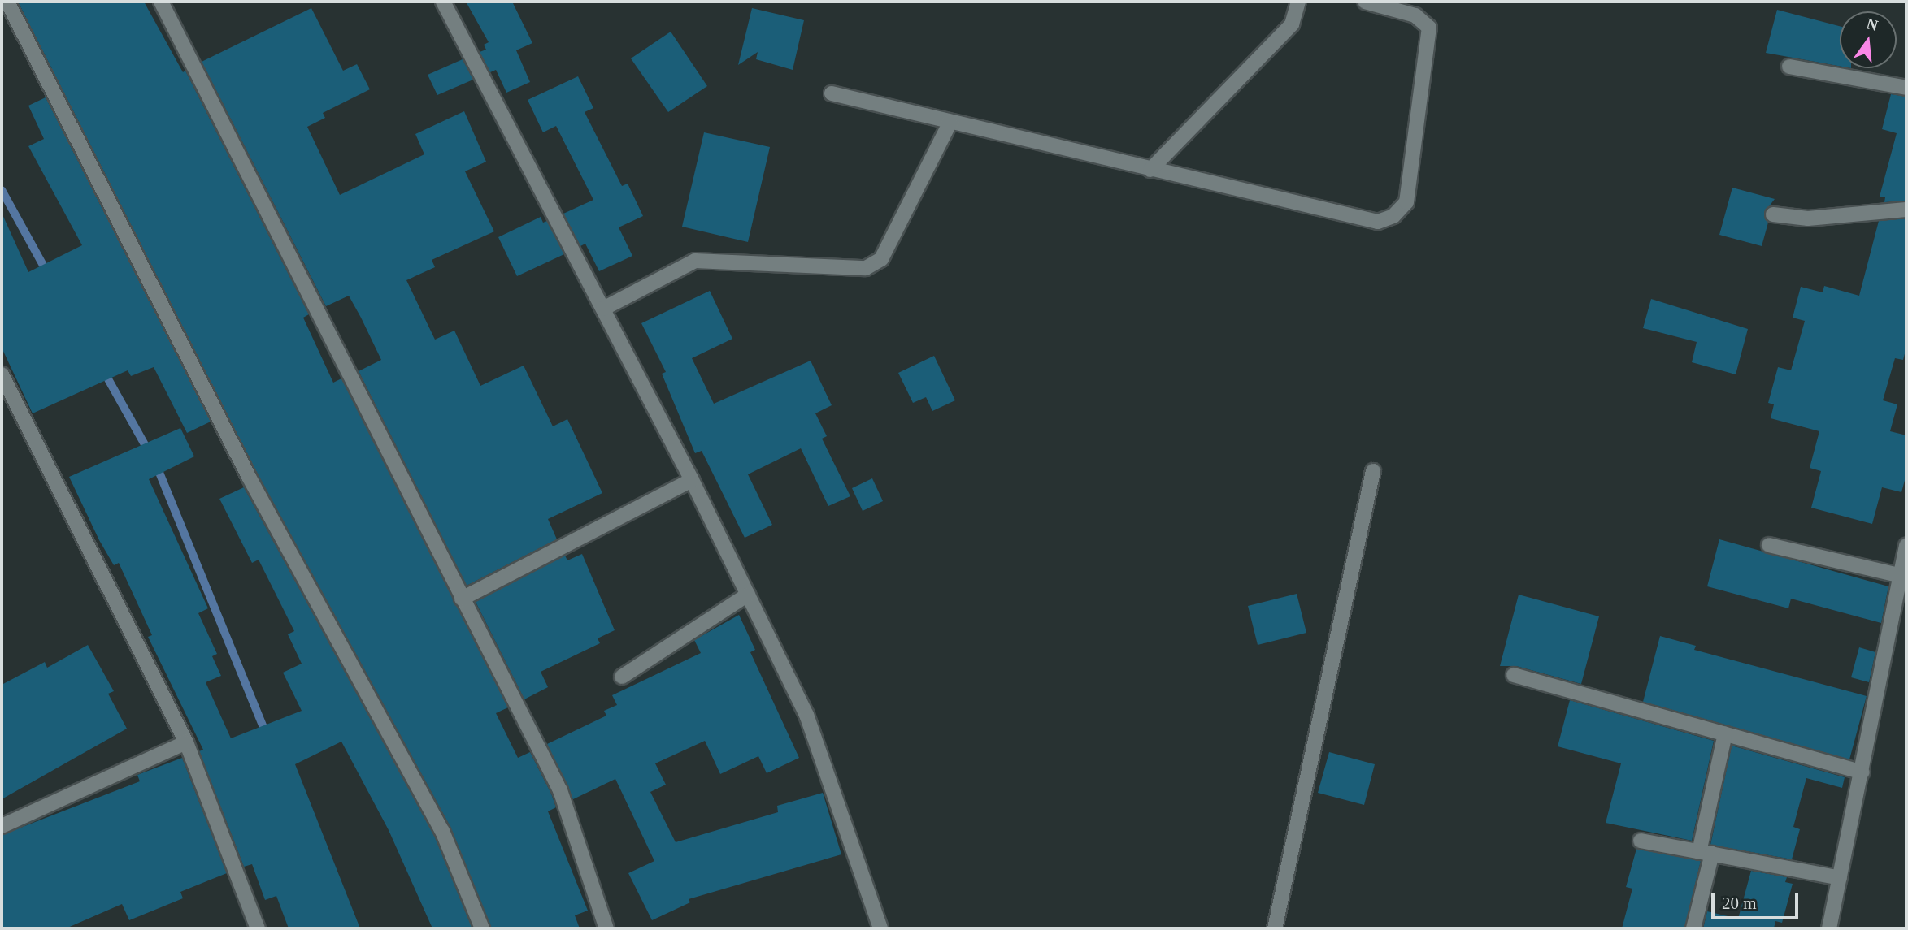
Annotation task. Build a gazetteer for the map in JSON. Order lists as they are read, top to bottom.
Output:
{
  "scale_bar": "20 m",
  "north": "top"
}
